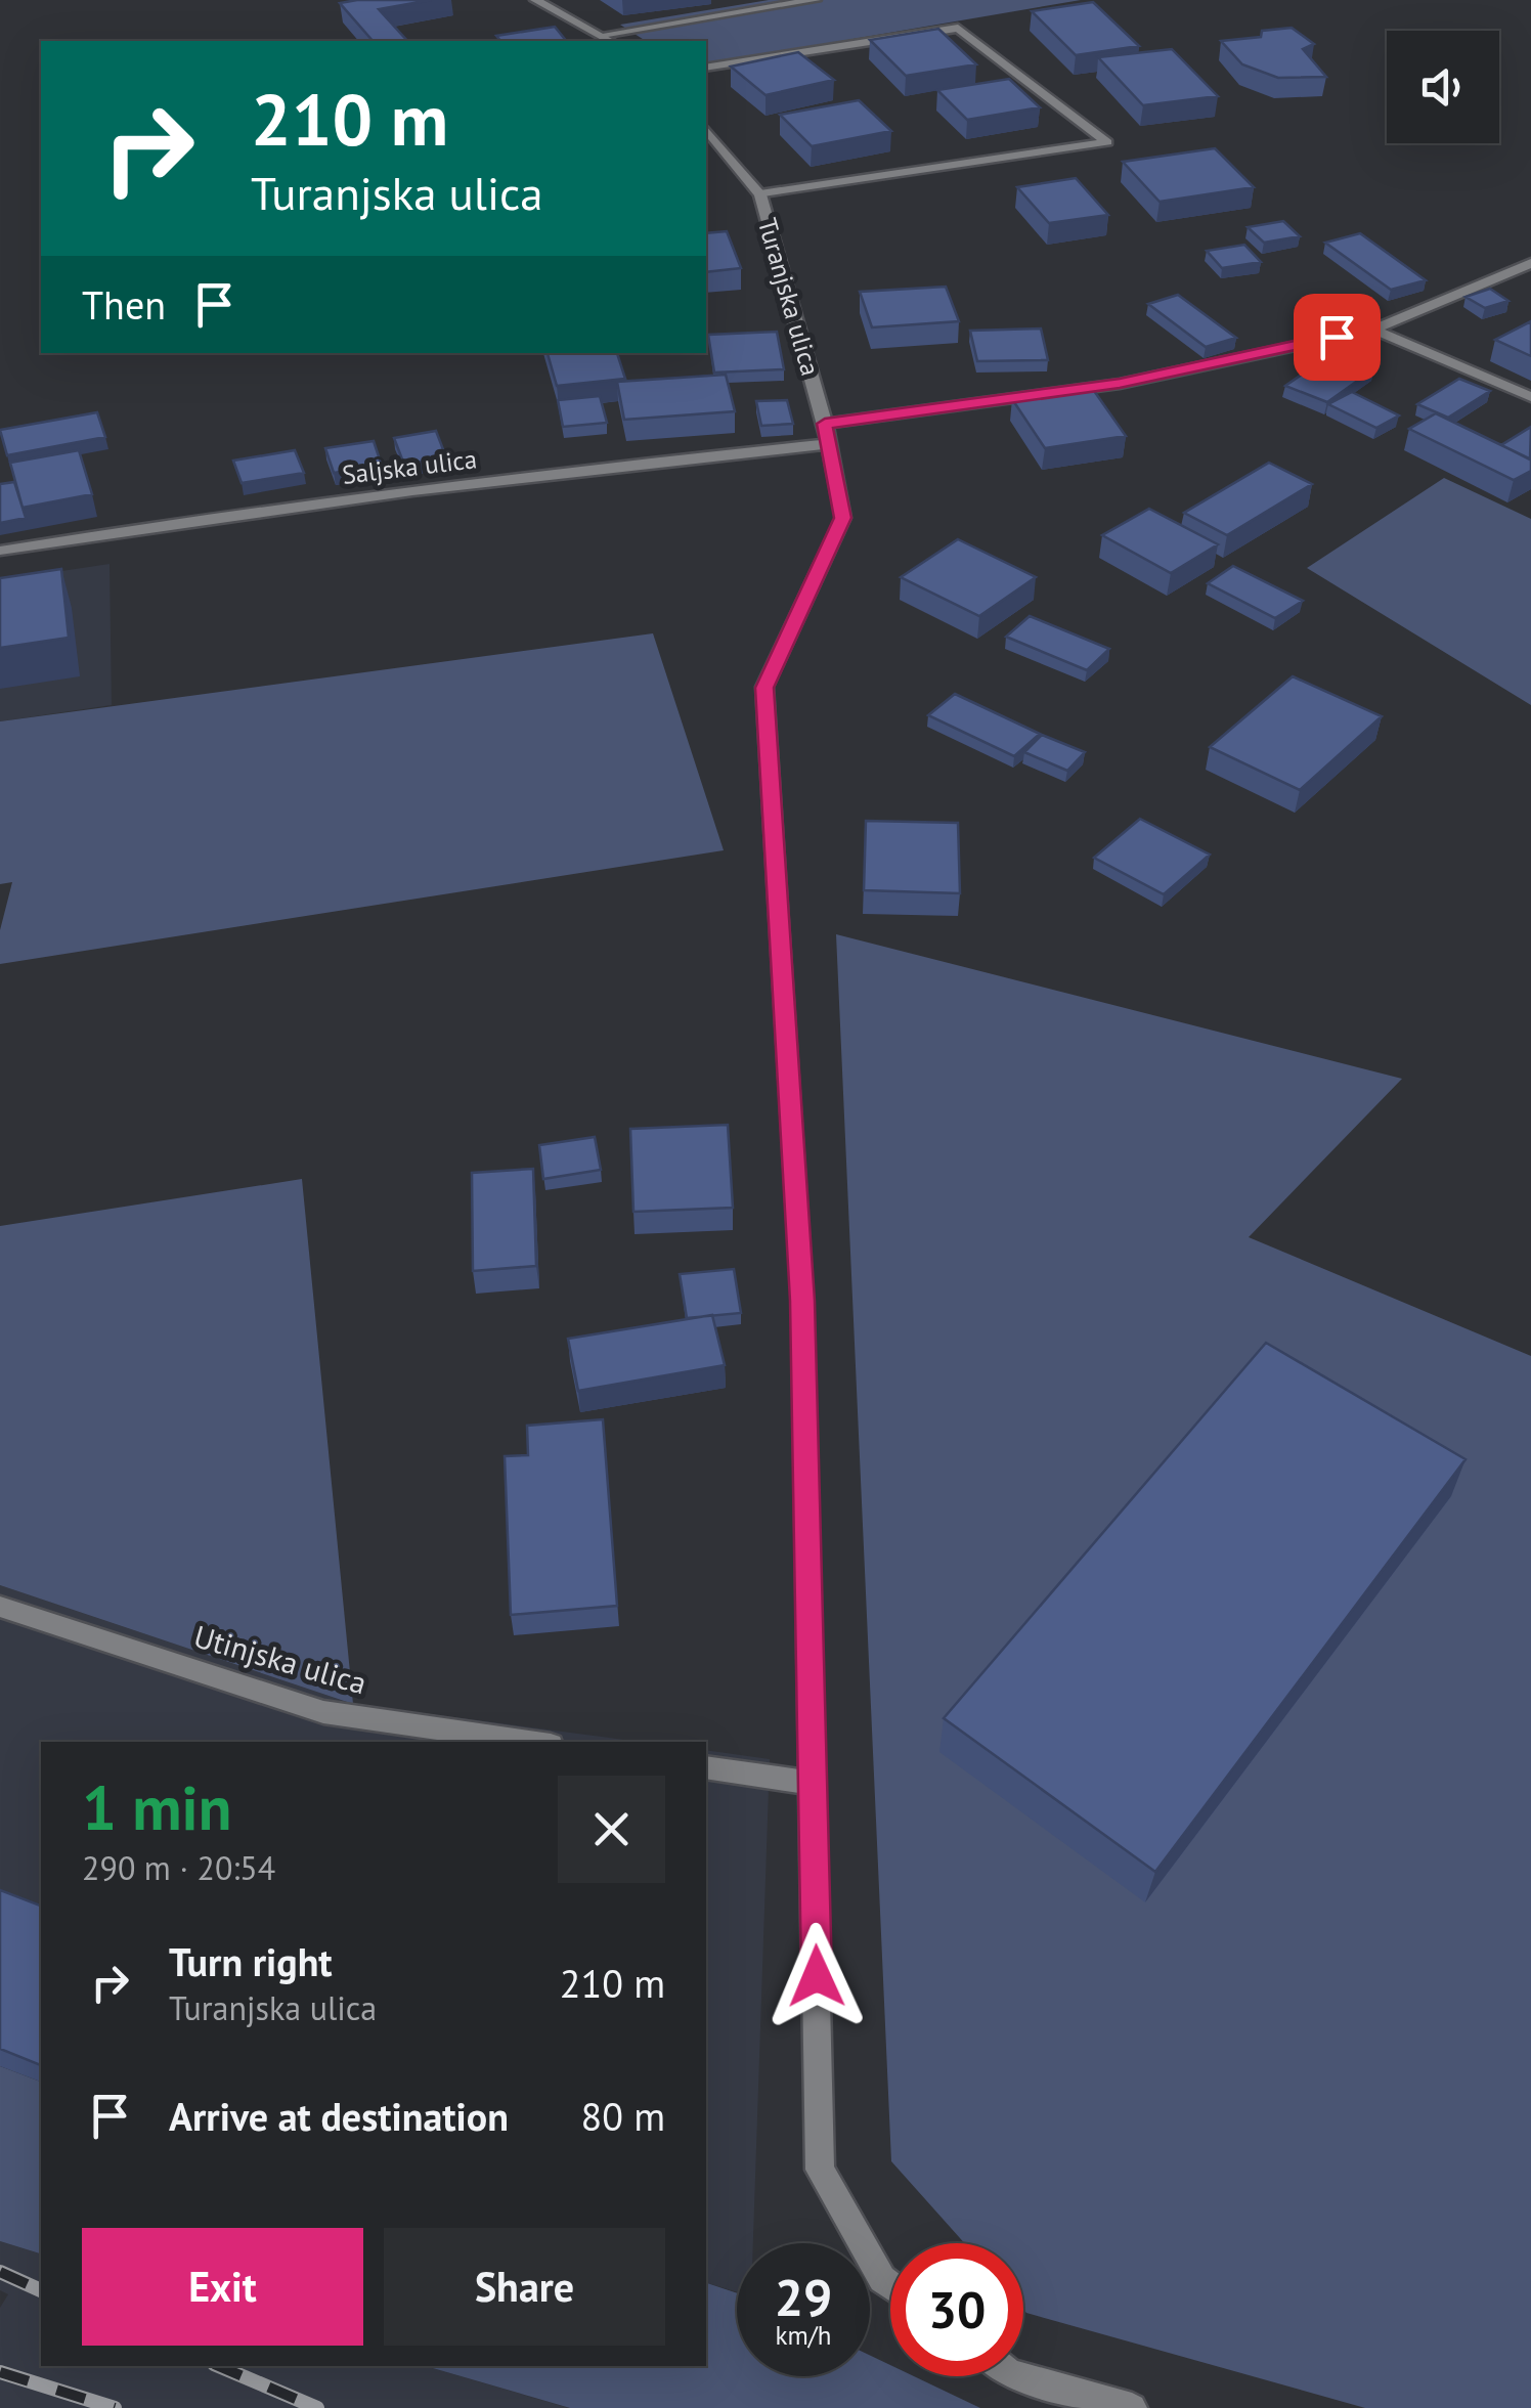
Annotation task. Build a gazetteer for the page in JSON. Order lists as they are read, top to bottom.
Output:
{
  "streets": {
    "street": ["Turanjska ulica", "Saljska ulica", "Utinjska ulica"]
  },
  "crossings": [
    ["Turanjska ulica", "Saljska ulica"]
  ],
  "page": {
    "turn": ["210 m", "Turanjska ulica"],
    "then": "Then",
    "heading": ["1 min", "290 m · 20:54"],
    "list": [
      {
        "name": "Turn right",
        "note": "Turanjska ulica",
        "value": "210 m"
      },
      {
        "name": "Arrive at destination",
        "value": "80 m"
      }
    ],
    "buttons": ["Exit", "Share"],
    "speed": "29 km/h",
    "limit": "30"
  }
}
